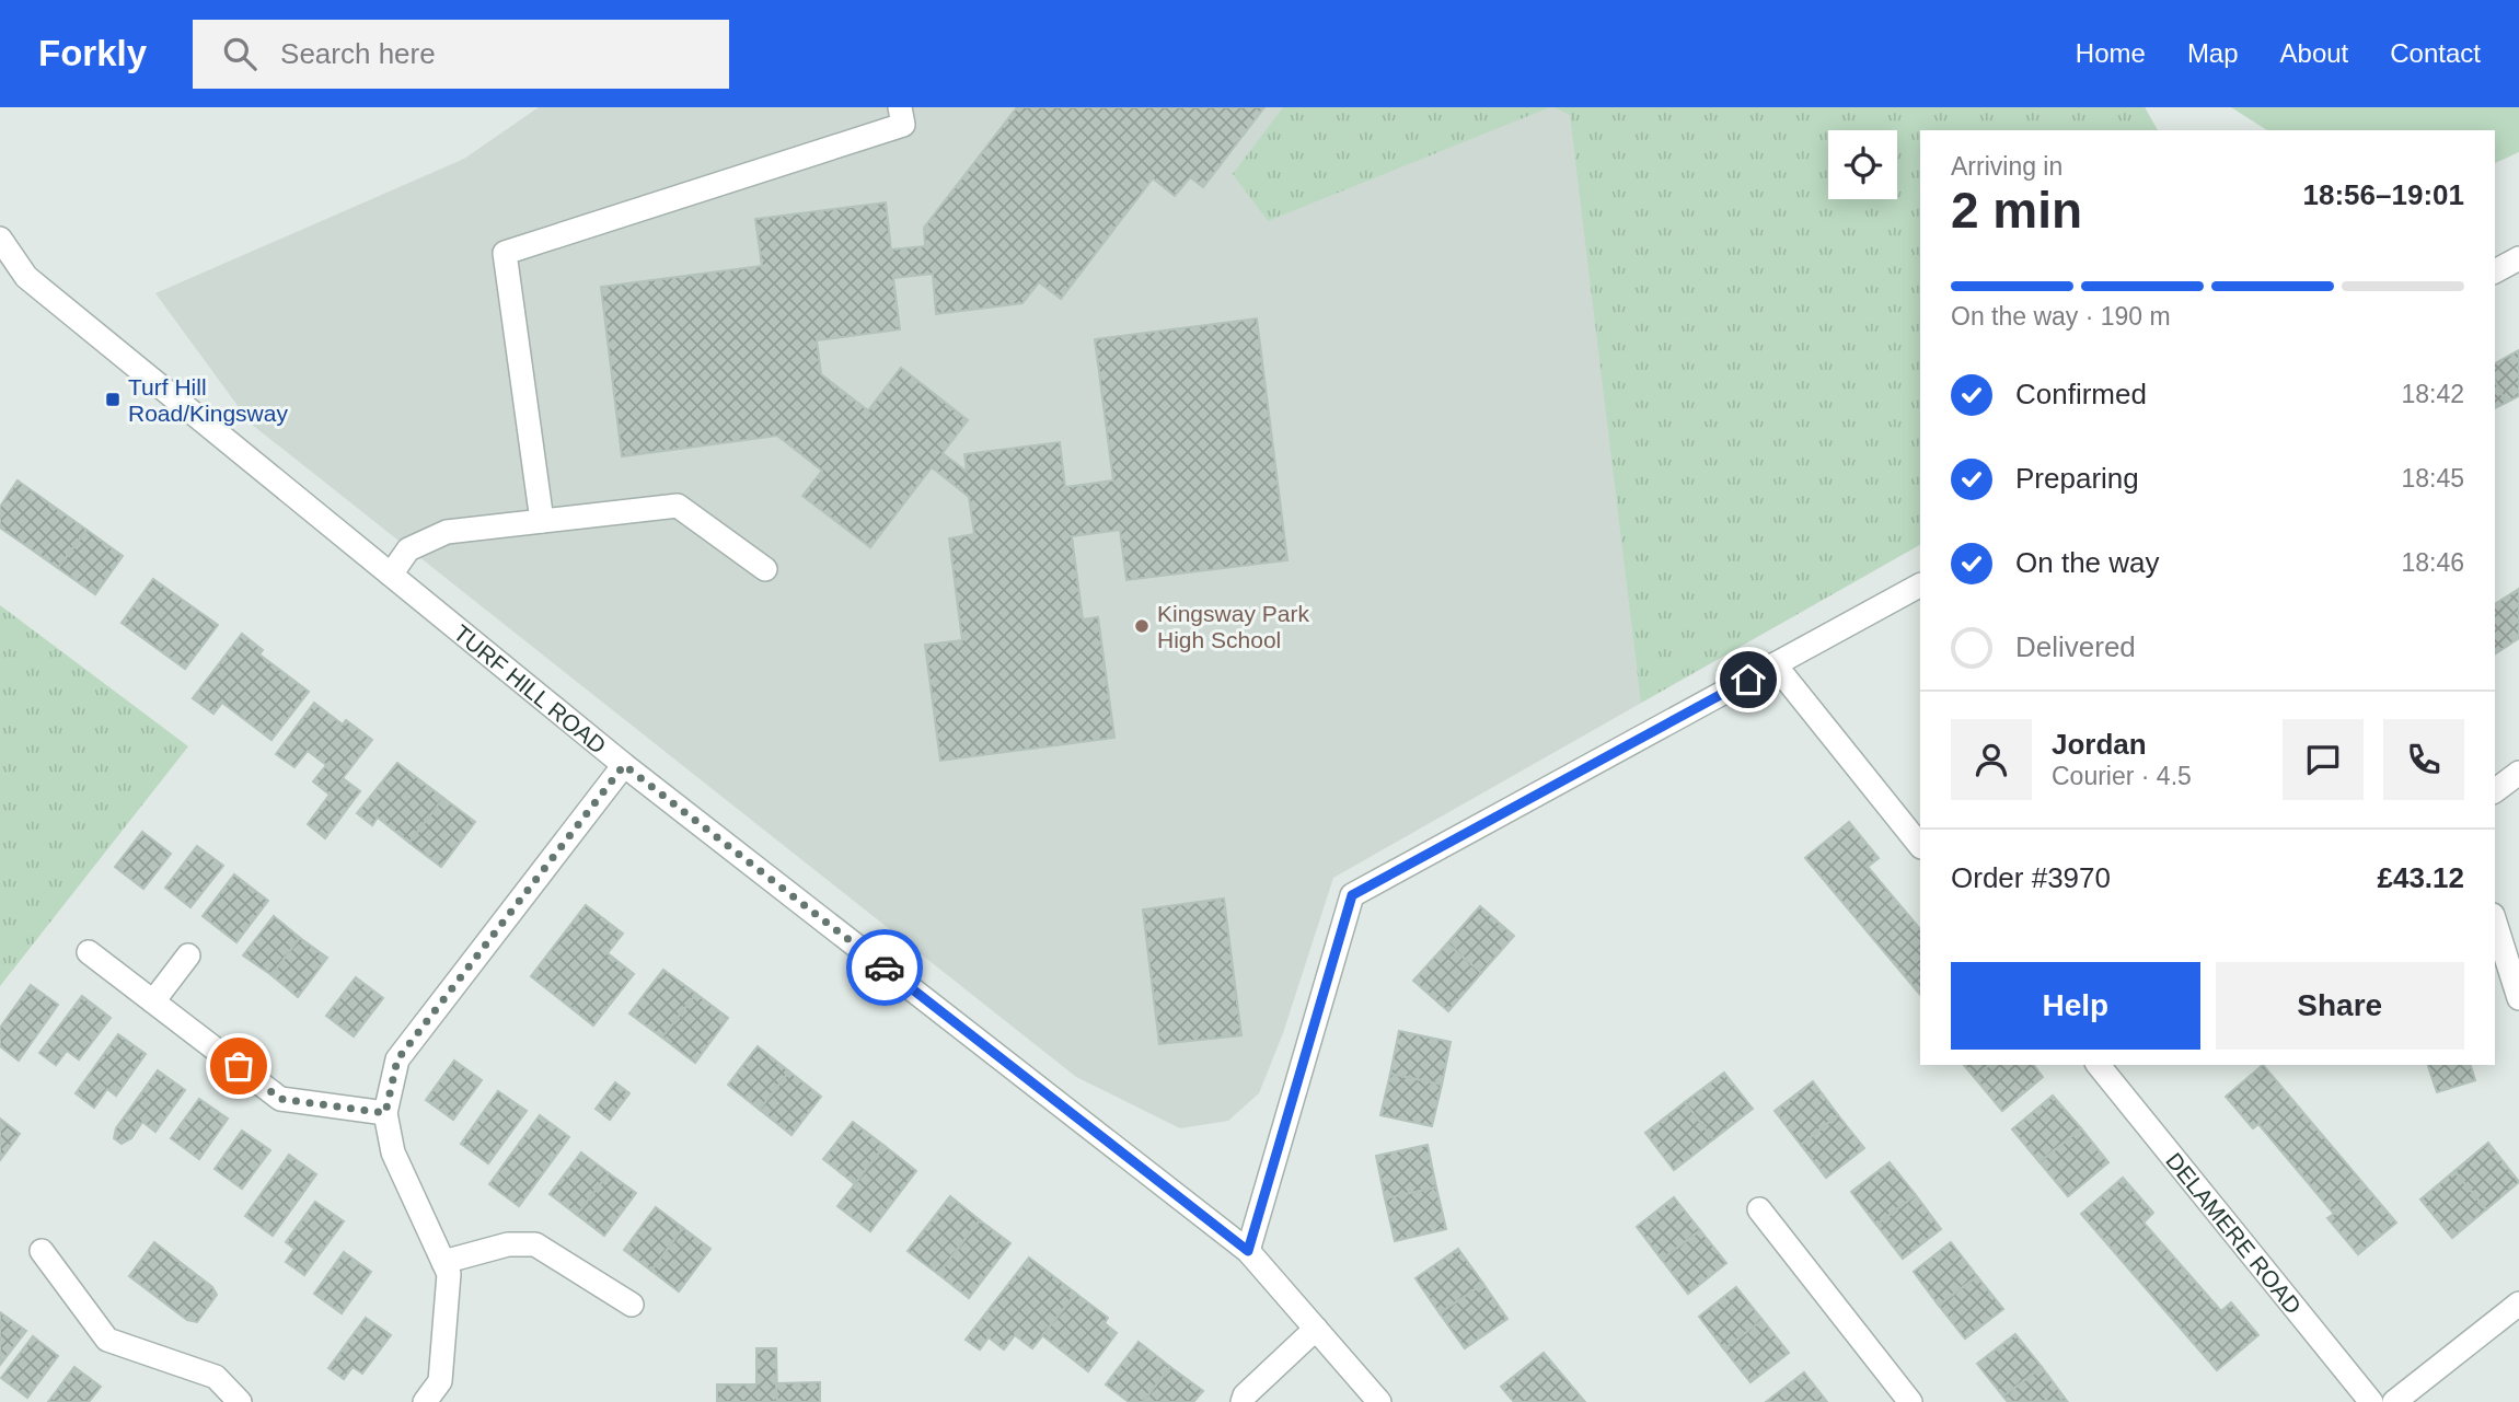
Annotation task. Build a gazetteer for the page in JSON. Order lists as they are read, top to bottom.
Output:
{
  "streets": {
    "street": ["TURF HILL ROAD", "DELAMERE ROAD"]
  },
  "places": {
    "transit": ["Turf Hill Road/Kingsway"],
    "other": ["Kingsway Park High School"]
  },
  "page": {
    "header": "Forkly",
    "search": "Search here",
    "nav": [
      "Home",
      "Map",
      "About",
      "Contact"
    ],
    "heading": ["2 min", "Arriving in", "18:56–19:01"],
    "panel": [
      "Jordan",
      "Courier · 4.5",
      "Order #3970",
      "£43.12"
    ],
    "bar": "On the way · 190 m",
    "list": [
      ["Confirmed", "18:42"],
      ["Preparing", "18:45"],
      ["On the way", "18:46"],
      "Delivered"
    ],
    "buttons": ["Help", "Share"]
  }
}
